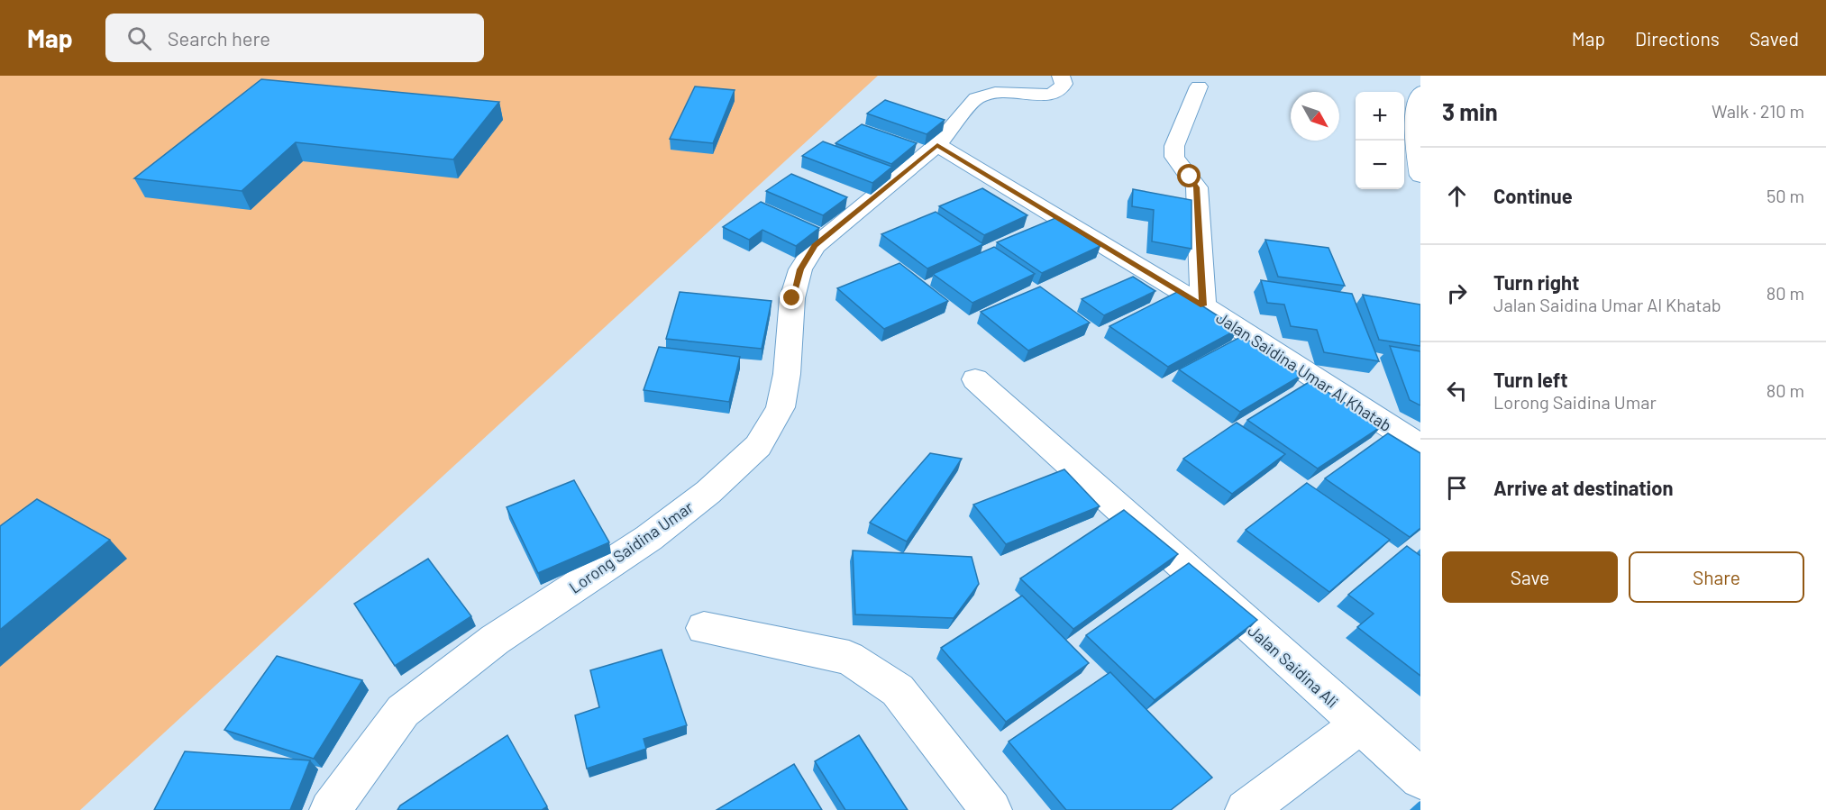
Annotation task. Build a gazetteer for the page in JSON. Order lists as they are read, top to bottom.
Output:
{
  "streets": {
    "street": ["Jalan Saidina Umar Al Khatab", "Lorong Saidina Umar", "Jalan Saidina Ali"]
  },
  "crossings": [
    ["Jalan Saidina Umar Al Khatab", "Lorong Saidina Umar"]
  ],
  "north": "bottom right",
  "page": {
    "header": "Map",
    "search": "Search here",
    "nav": ["Map", "Directions", "Saved"],
    "heading": ["3 min", "Walk · 210 m"],
    "map_buttons": ["+", "−"],
    "list": [
      ["Continue", "50 m"],
      ["Turn right", "Jalan Saidina Umar Al Khatab", "80 m"],
      ["Turn left", "Lorong Saidina Umar", "80 m"],
      "Arrive at destination"
    ],
    "buttons": ["Save", "Share"]
  }
}
